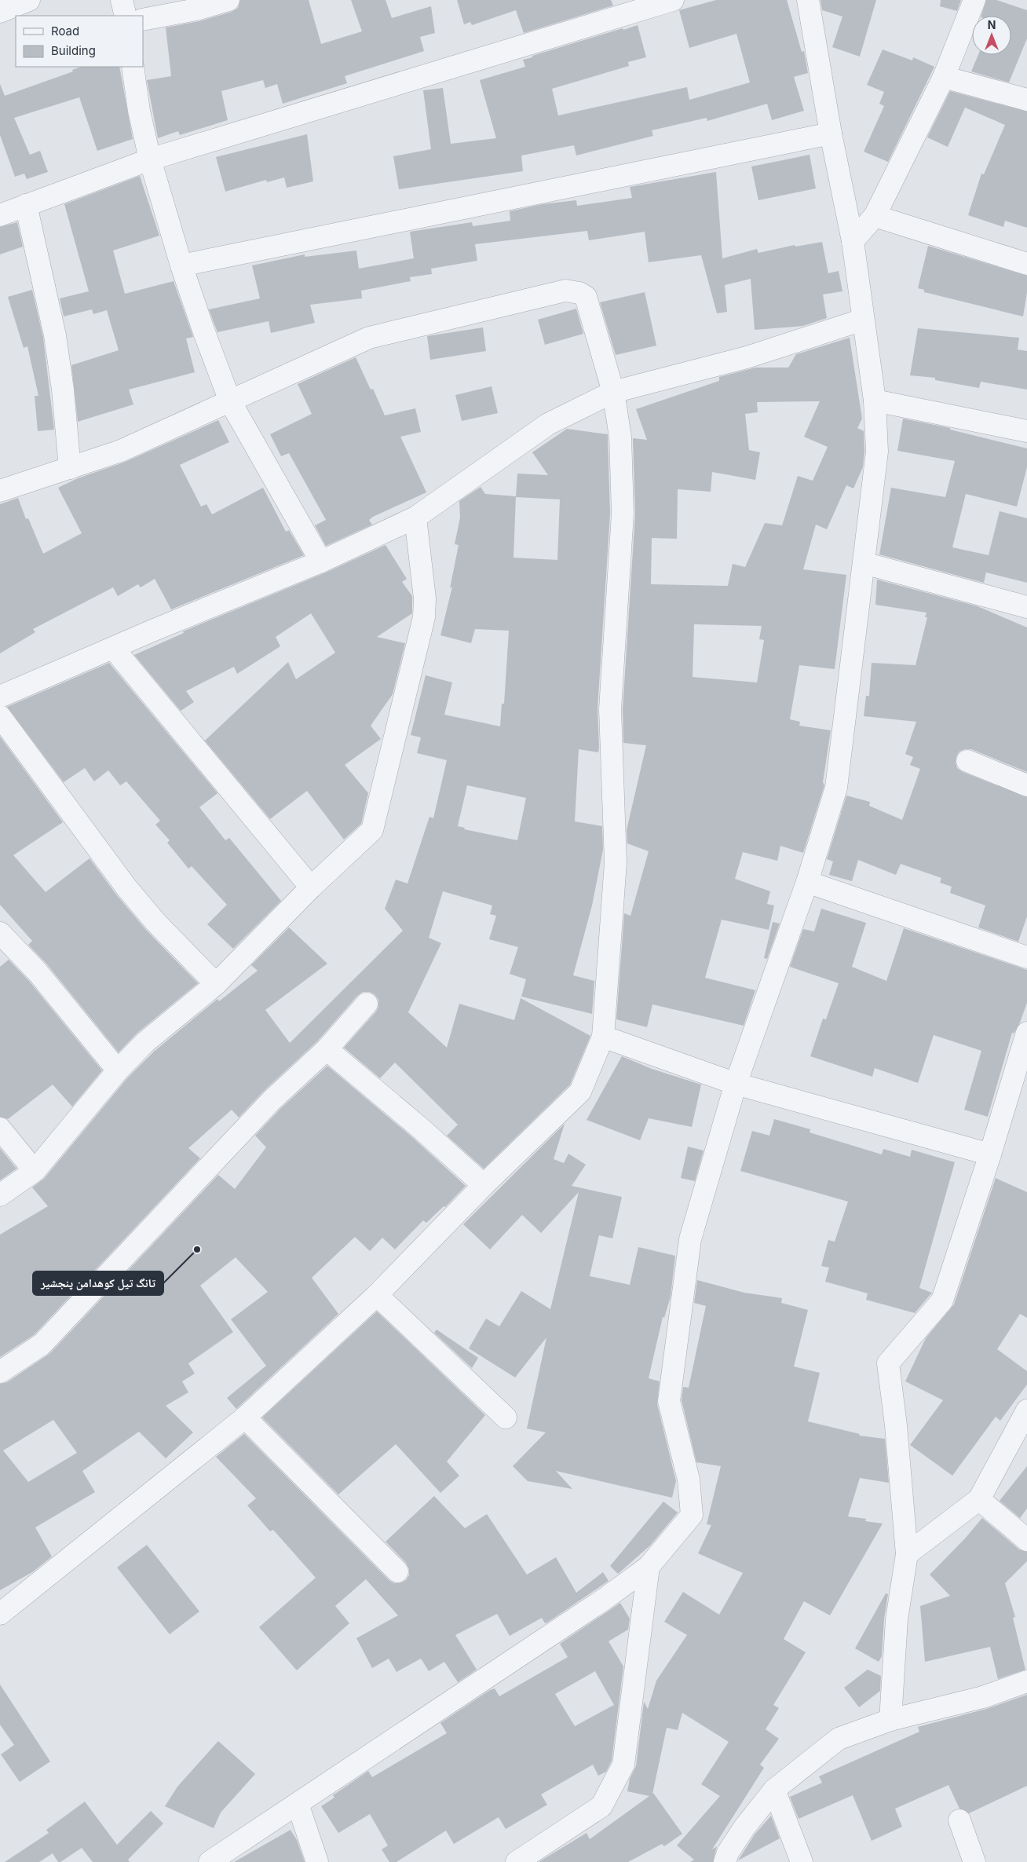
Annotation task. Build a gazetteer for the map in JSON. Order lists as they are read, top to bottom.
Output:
{
  "places": ["تانگ تیل کوهدامن پنجشیر"],
  "legend": ["Road", "Building"],
  "north": "top"
}
